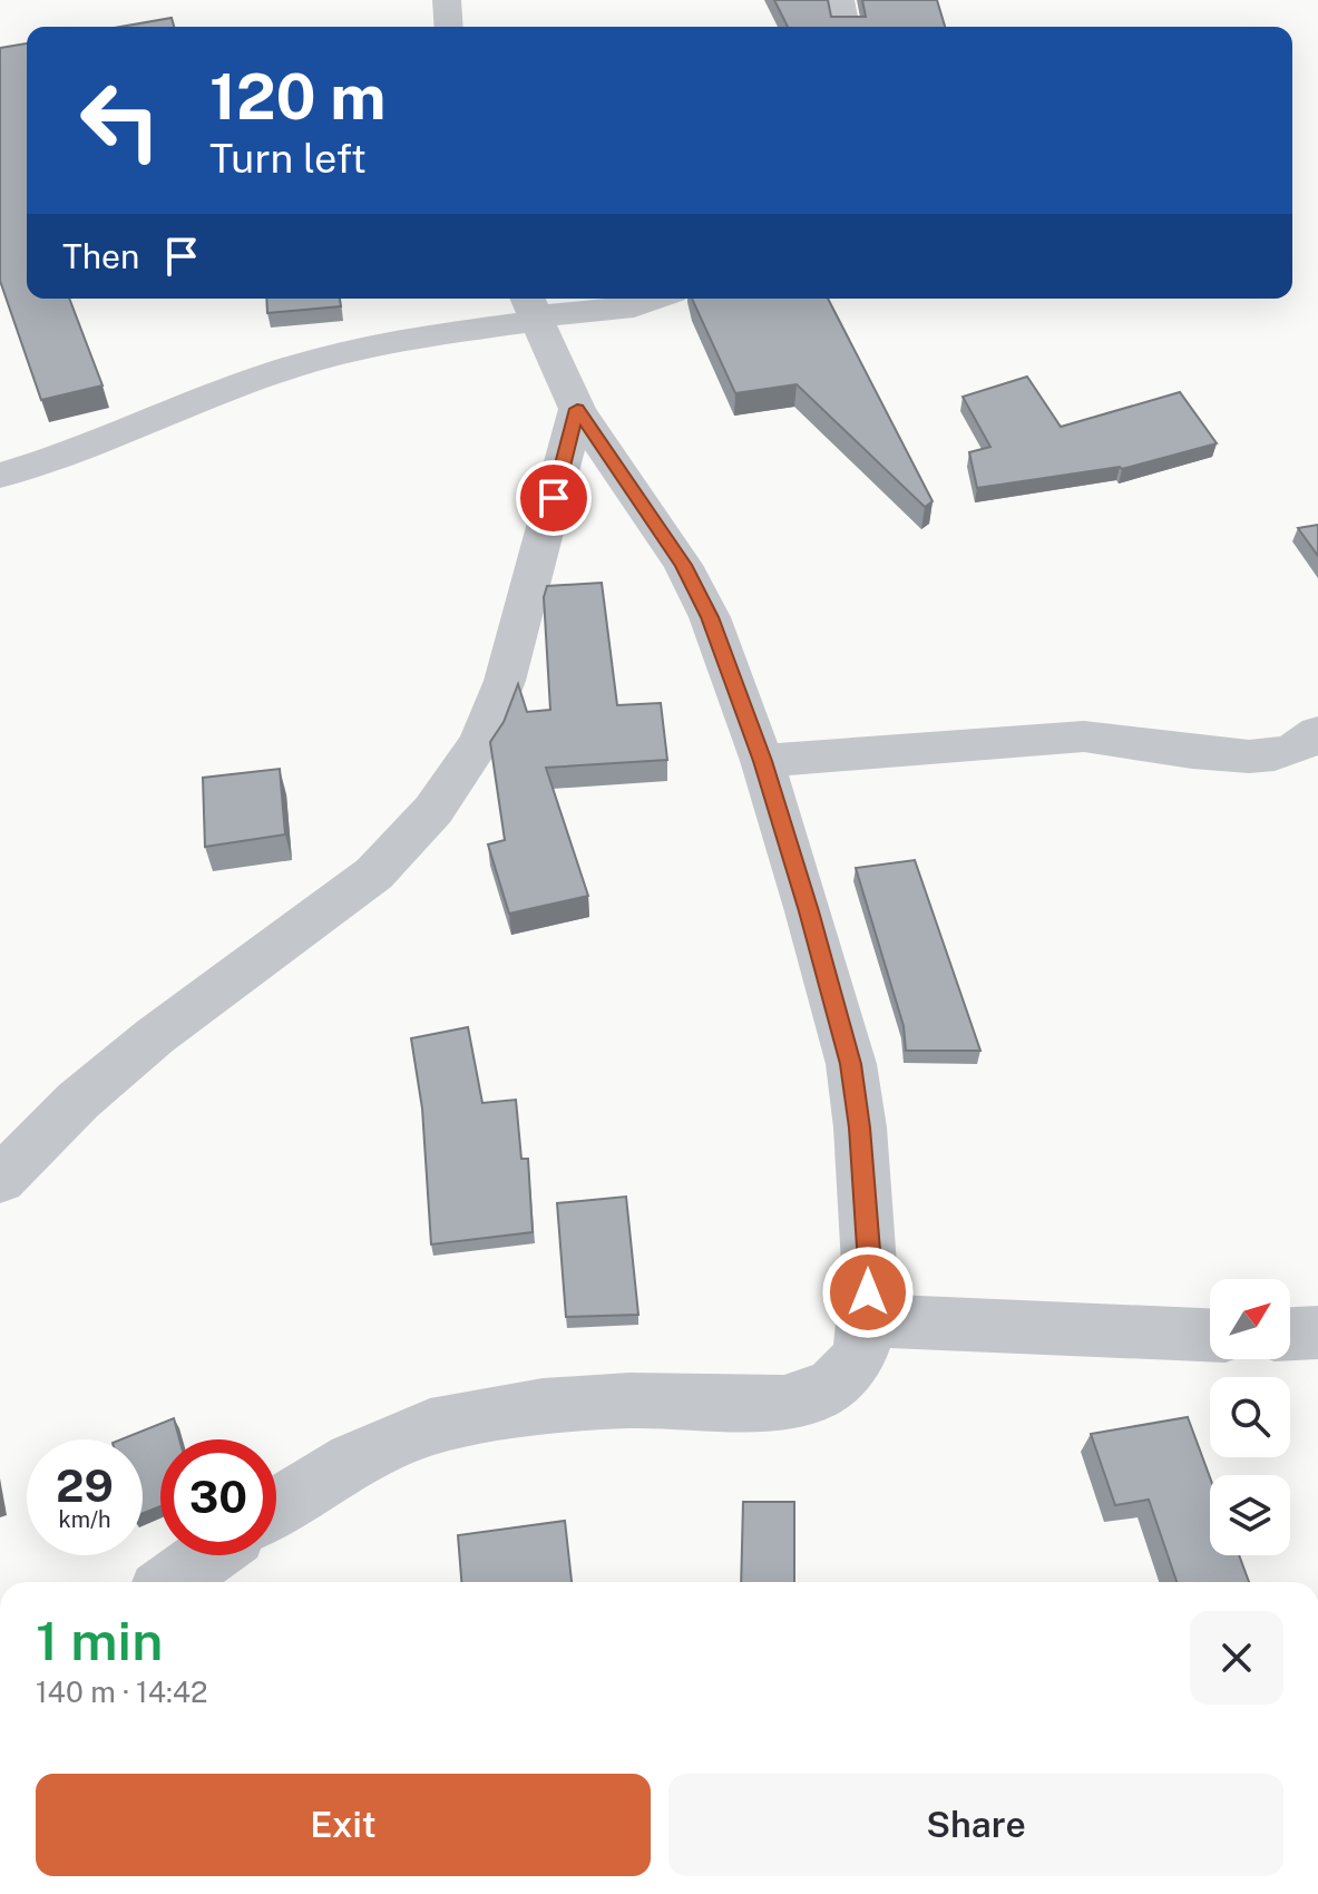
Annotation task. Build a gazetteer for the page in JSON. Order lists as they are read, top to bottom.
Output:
{
  "north": "top right",
  "page": {
    "turn": ["120 m", "Turn left"],
    "then": "Then",
    "speed": "29 km/h",
    "limit": "30",
    "heading": ["1 min", "140 m · 14:42"],
    "buttons": ["Exit", "Share"]
  }
}
